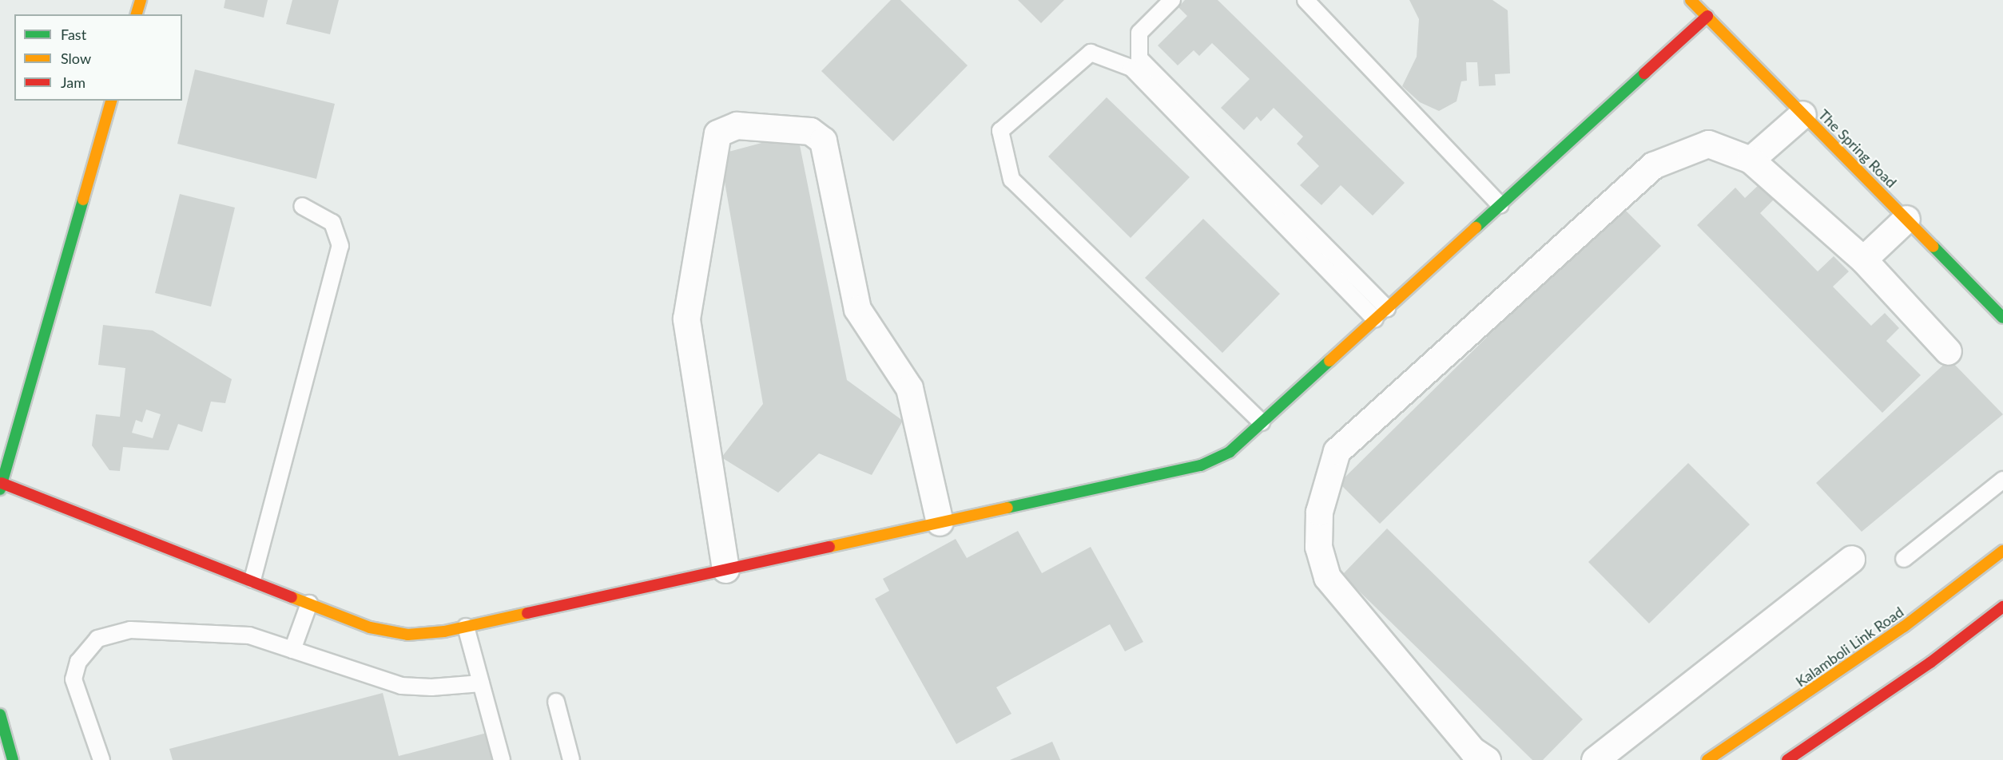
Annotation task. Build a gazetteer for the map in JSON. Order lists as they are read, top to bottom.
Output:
{
  "streets": {
    "street": ["The Spring Road", "Kalamboli Link Road"]
  },
  "legend": ["Fast", "Slow", "Jam"]
}
